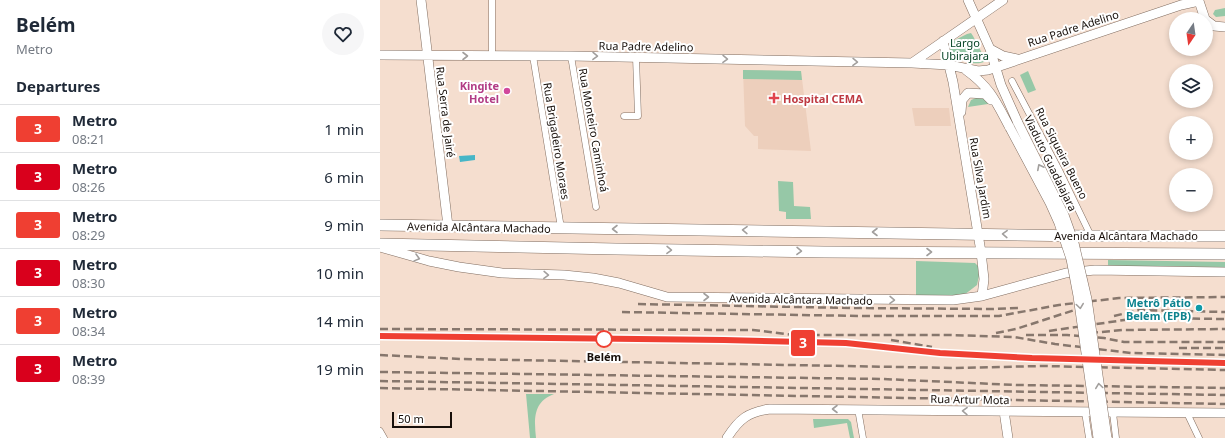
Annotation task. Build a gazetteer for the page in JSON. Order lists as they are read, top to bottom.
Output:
{
  "streets": {
    "highway": ["Avenida Alcântara Machado"],
    "street": [
      "Rua Padre Adelino",
      "Rua Serra de Jairé",
      "Rua Monteiro Caminhoá",
      "Rua Brigadeiro Moraes",
      "Rua Siqueira Bueno",
      "Viaduto Guadalajara",
      "Rua Silva Jardim",
      "Rua Artur Mota"
    ]
  },
  "crossings": [
    ["Rua Padre Adelino", "Rua Serra de Jairé"],
    ["Rua Padre Adelino", "Rua Monteiro Caminhoá"],
    ["Rua Padre Adelino", "Rua Brigadeiro Moraes"],
    ["Rua Padre Adelino", "Viaduto Guadalajara"],
    ["Rua Serra de Jairé", "Avenida Alcântara Machado"],
    ["Rua Brigadeiro Moraes", "Avenida Alcântara Machado"],
    ["Rua Siqueira Bueno", "Avenida Alcântara Machado"],
    ["Rua Silva Jardim", "Avenida Alcântara Machado"]
  ],
  "one_way": ["Rua Padre Adelino", "Rua Artur Mota"],
  "parks": ["Largo Ubirajara"],
  "places": {
    "other": ["Kingite Hotel", "Metrô Pátio Belém (EPB)", "Belém"],
    "health": ["Hospital CEMA"]
  },
  "lines": ["metro line 3"],
  "scale_bar": "50 m",
  "north": "bottom",
  "page": {
    "heading": [
      ["Belém", "Metro"],
      "Departures"
    ],
    "on_map": "3",
    "map_buttons": ["+", "−"],
    "list": [
      {
        "mark": "3",
        "name": "Metro",
        "note": "08:21",
        "value": "1 min"
      },
      {
        "mark": "3",
        "name": "Metro",
        "note": "08:26",
        "value": "6 min"
      },
      {
        "mark": "3",
        "name": "Metro",
        "note": "08:29",
        "value": "9 min"
      },
      {
        "mark": "3",
        "name": "Metro",
        "note": "08:30",
        "value": "10 min"
      },
      {
        "mark": "3",
        "name": "Metro",
        "note": "08:34",
        "value": "14 min"
      },
      {
        "mark": "3",
        "name": "Metro",
        "note": "08:39",
        "value": "19 min"
      }
    ],
    "scale": "50 m"
  }
}
